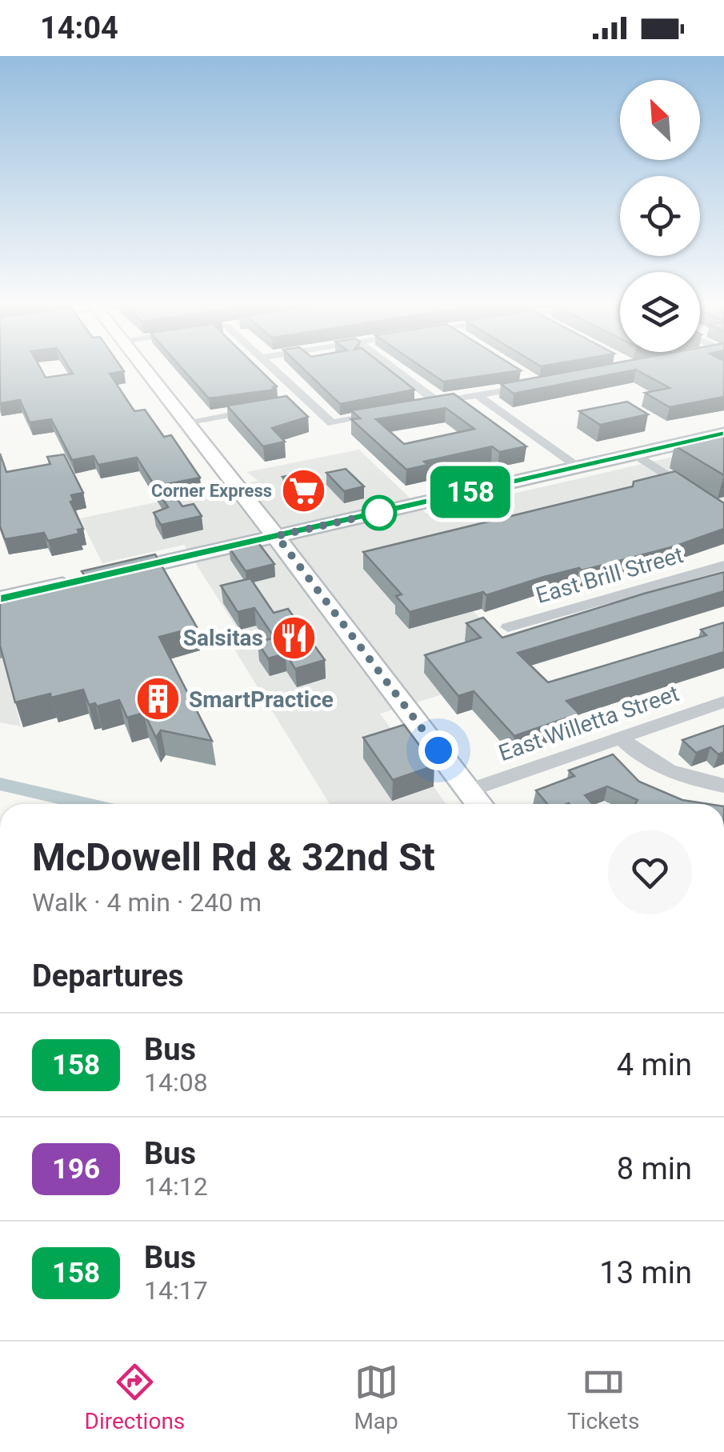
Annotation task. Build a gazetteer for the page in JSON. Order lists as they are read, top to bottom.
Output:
{
  "streets": {
    "street": ["East Brill Street", "East Willetta Street"]
  },
  "places": {
    "supermarket": ["Corner Express"],
    "restaurant": ["Salsitas"],
    "building": ["SmartPractice"]
  },
  "lines": ["bus line 158"],
  "north": "top left",
  "page": {
    "status": "14:04",
    "on_map": "158",
    "heading": [
      ["McDowell Rd & 32nd St", "Walk · 4 min · 240 m"],
      "Departures"
    ],
    "list": [
      {
        "mark": "158",
        "name": "Bus",
        "note": "14:08",
        "value": "4 min"
      },
      {
        "mark": "196",
        "name": "Bus",
        "note": "14:12",
        "value": "8 min"
      },
      {
        "mark": "158",
        "name": "Bus",
        "note": "14:17",
        "value": "13 min"
      }
    ],
    "tabs": ["Directions", "Map", "Tickets"]
  }
}
